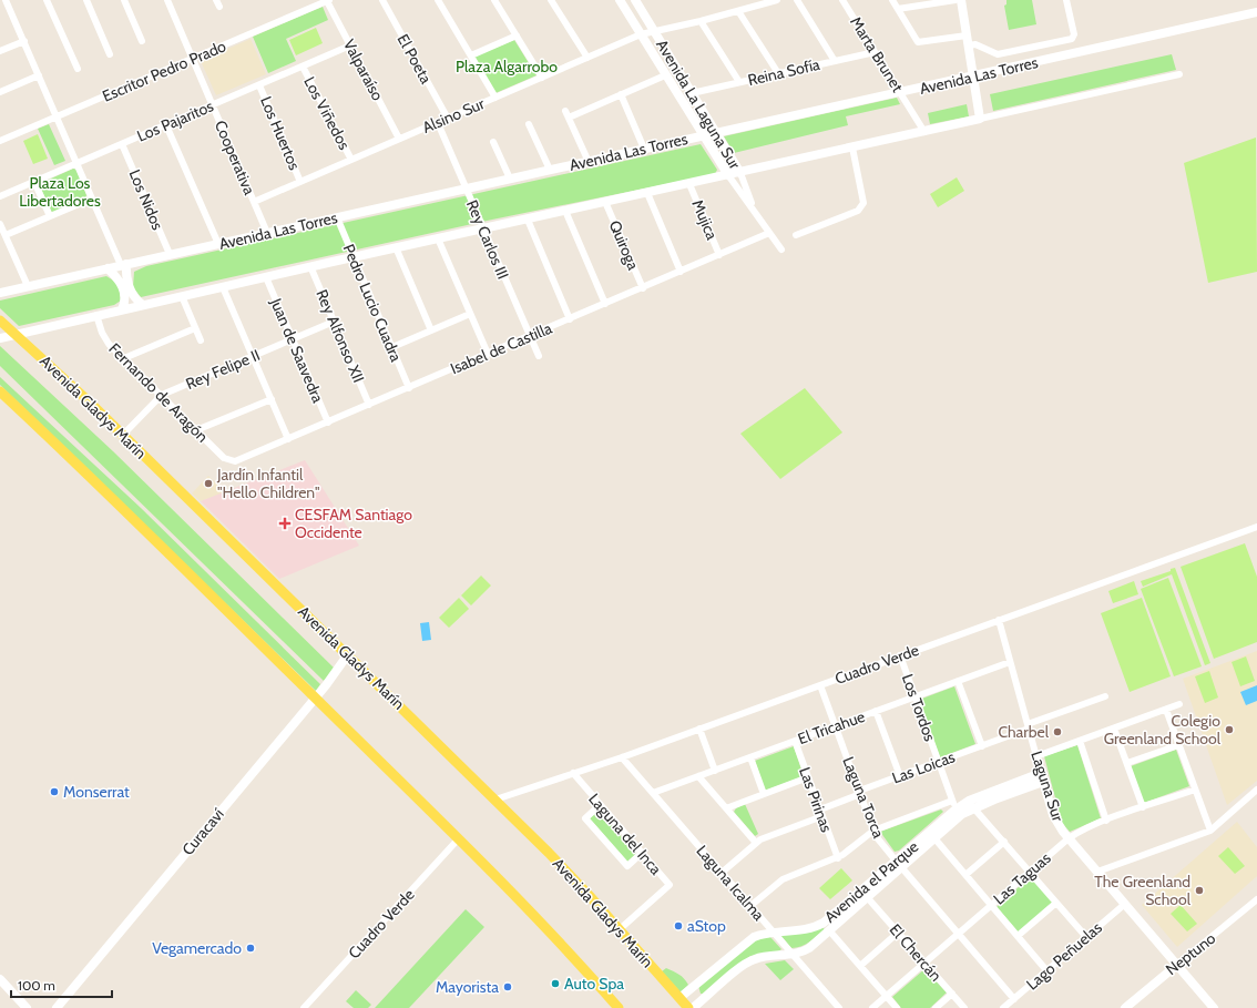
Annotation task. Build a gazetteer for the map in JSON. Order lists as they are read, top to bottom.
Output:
{
  "streets": {
    "main road": ["Avenida Gladys Marín"],
    "street": [
      "Marta Brunet",
      "El Poeta",
      "Valparaíso",
      "Escritor Pedro Prado",
      "Reina Sofía",
      "Avenida Las Torres",
      "Avenida La Laguna Sur",
      "Los Viñedos",
      "Alsino Sur",
      "Los Pajaritos",
      "Los Huertos",
      "Cooperativa",
      "Los Nidos",
      "Mujica",
      "Rey Carlos III",
      "Quiroga",
      "Pedro Lucio Cuadra",
      "Rey Alfonso XII",
      "Isabel de Castilla",
      "Juan de Saavedra",
      "Rey Felipe II",
      "Fernando de Aragón",
      "Cuadro Verde",
      "Los Tordos",
      "El Tricahue",
      "Las Loicas",
      "Laguna Sur",
      "Laguna Torca",
      "Las Pirinas",
      "Curacaví",
      "Laguna del Inca",
      "Las Taguas",
      "Avenida el Parque",
      "Laguna Icalma",
      "El Chercán",
      "Neptuno",
      "Lago Peñuelas"
    ]
  },
  "crossings": [
    ["Marta Brunet", "Reina Sofía"],
    ["Marta Brunet", "Avenida Las Torres"],
    ["El Poeta", "Alsino Sur"],
    ["Valparaíso", "Escritor Pedro Prado"],
    ["Valparaíso", "Alsino Sur"],
    ["Valparaíso", "Los Pajaritos"],
    ["Escritor Pedro Prado", "Cooperativa"],
    ["Reina Sofía", "Avenida La Laguna Sur"],
    ["Avenida Las Torres", "Avenida La Laguna Sur"],
    ["Avenida Las Torres", "Cooperativa"],
    ["Avenida Las Torres", "Los Nidos"],
    ["Avenida Las Torres", "Rey Carlos III"],
    ["Avenida Las Torres", "Pedro Lucio Cuadra"],
    ["Avenida La Laguna Sur", "Alsino Sur"],
    ["Avenida La Laguna Sur", "Isabel de Castilla"],
    ["Los Viñedos", "Alsino Sur"],
    ["Los Viñedos", "Los Pajaritos"],
    ["Alsino Sur", "Los Huertos"],
    ["Alsino Sur", "Cooperativa"],
    ["Alsino Sur", "Rey Carlos III"],
    ["Los Pajaritos", "Los Huertos"],
    ["Los Pajaritos", "Cooperativa"],
    ["Los Pajaritos", "Los Nidos"],
    ["Mujica", "Isabel de Castilla"],
    ["Rey Carlos III", "Isabel de Castilla"],
    ["Quiroga", "Isabel de Castilla"],
    ["Pedro Lucio Cuadra", "Isabel de Castilla"],
    ["Rey Alfonso XII", "Isabel de Castilla"],
    ["Rey Alfonso XII", "Rey Felipe II"],
    ["Isabel de Castilla", "Juan de Saavedra"],
    ["Isabel de Castilla", "Fernando de Aragón"],
    ["Juan de Saavedra", "Rey Felipe II"],
    ["Rey Felipe II", "Fernando de Aragón"],
    ["Rey Felipe II", "Avenida Gladys Marín"],
    ["Avenida Gladys Marín", "Cuadro Verde"],
    ["Avenida Gladys Marín", "Curacaví"],
    ["Avenida Gladys Marín", "Laguna del Inca"],
    ["Avenida Gladys Marín", "Avenida el Parque"],
    ["Cuadro Verde", "Los Tordos"],
    ["Cuadro Verde", "Laguna Sur"],
    ["Cuadro Verde", "Laguna Torca"],
    ["Cuadro Verde", "Laguna del Inca"],
    ["Cuadro Verde", "Laguna Icalma"],
    ["Los Tordos", "El Tricahue"],
    ["Los Tordos", "Las Loicas"],
    ["Los Tordos", "Avenida el Parque"],
    ["El Tricahue", "Laguna Sur"],
    ["El Tricahue", "Laguna Torca"],
    ["El Tricahue", "Las Pirinas"],
    ["El Tricahue", "Laguna Icalma"],
    ["Las Loicas", "Laguna Sur"],
    ["Las Loicas", "Laguna Torca"],
    ["Las Loicas", "Las Pirinas"],
    ["Las Loicas", "Laguna Icalma"],
    ["Laguna Sur", "Las Taguas"],
    ["Laguna Sur", "Avenida el Parque"],
    ["Laguna Sur", "Neptuno"],
    ["Laguna Sur", "Lago Peñuelas"],
    ["Laguna Torca", "Las Taguas"],
    ["Laguna Torca", "Avenida el Parque"],
    ["Laguna Torca", "Lago Peñuelas"],
    ["Las Taguas", "El Chercán"],
    ["Avenida el Parque", "Laguna Icalma"],
    ["Avenida el Parque", "El Chercán"]
  ],
  "parks": ["Plaza Algarrobo", "Plaza Los Libertadores"],
  "places": {
    "other": [
      "Jardín Infantil \"Hello Children\"",
      "Colegio Greenland School",
      "Charbel",
      "Monserrat",
      "The Greenland School",
      "aStop",
      "Vegamercado",
      "Auto Spa",
      "Mayorista"
    ],
    "health": ["CESFAM Santiago Occidente"]
  },
  "scale_bar": "100 m"
}
